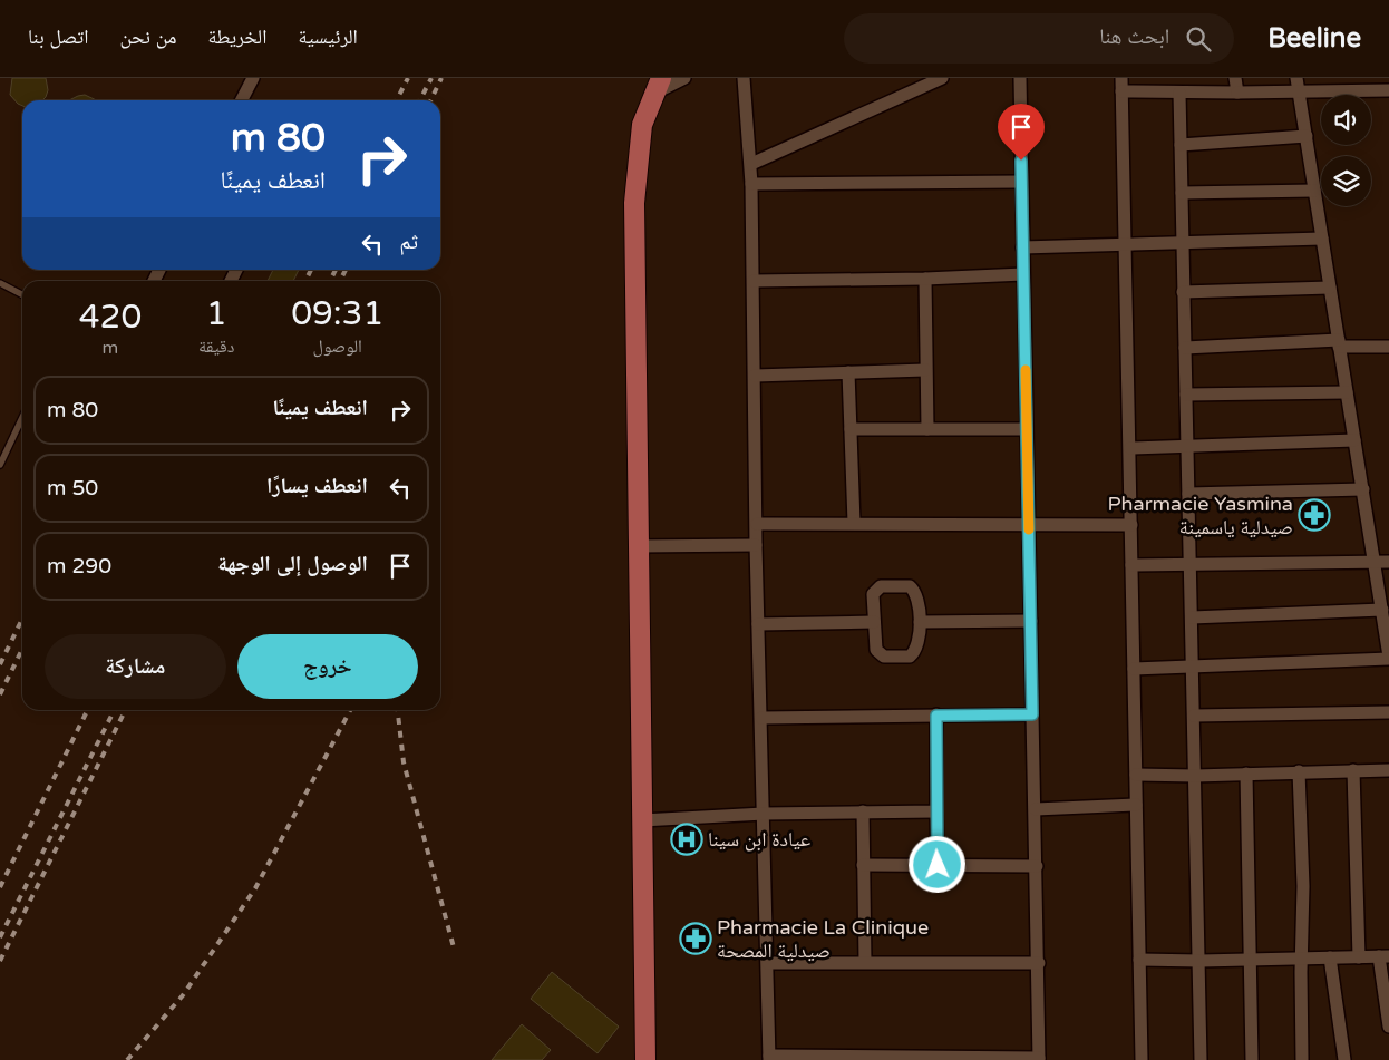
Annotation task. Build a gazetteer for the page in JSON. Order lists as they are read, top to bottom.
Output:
{
  "places": {
    "pharmacy": ["Pharmacie Yasmina صيدلية ياسمينة", "Pharmacie La Clinique صيدلية المصحة"],
    "hospital": ["عيادة ابن سينا"]
  },
  "page": {
    "header": "Beeline",
    "search": "ابحث هنا",
    "nav": [
      "الرئيسية",
      "الخريطة",
      "من نحن",
      "اتصل بنا"
    ],
    "turn": ["80 m", "انعطف يمينًا"],
    "then": "ثم",
    "eta": [
      "09:31",
      "الوصول",
      "1",
      "دقيقة",
      "420",
      "m"
    ],
    "list": [
      {
        "name": "انعطف يمينًا",
        "value": "80 m"
      },
      {
        "name": "انعطف يسارًا",
        "value": "50 m"
      },
      {
        "name": "الوصول إلى الوجهة",
        "value": "290 m"
      }
    ],
    "buttons": ["خروج", "مشاركة"]
  }
}
